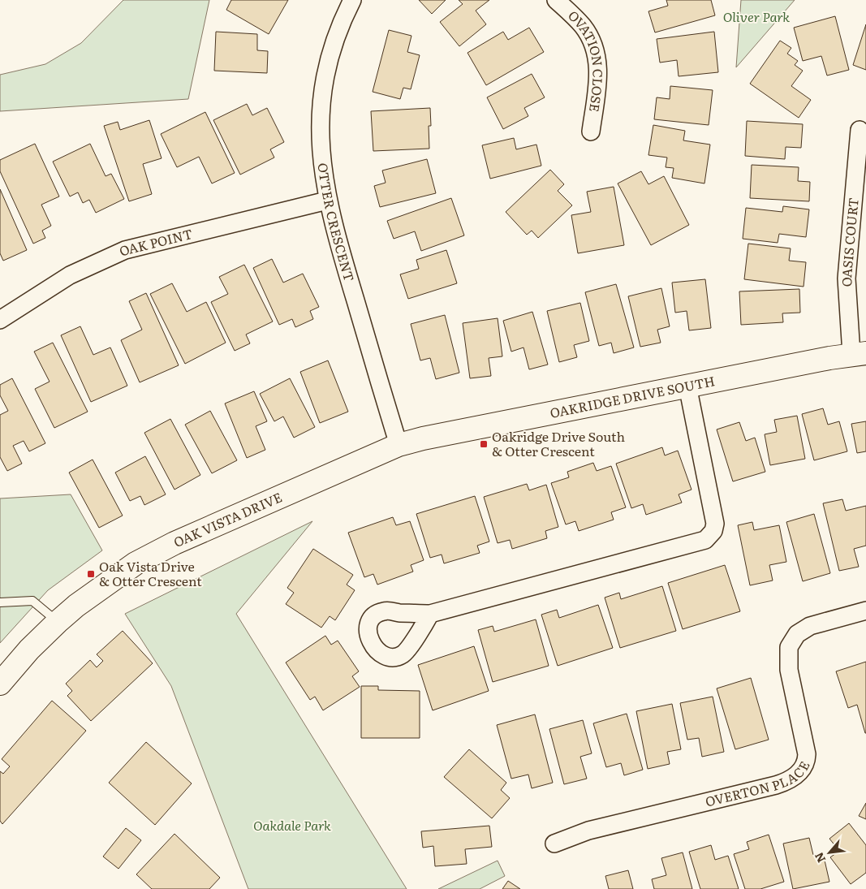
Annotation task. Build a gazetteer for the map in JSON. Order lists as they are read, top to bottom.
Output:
{
  "streets": {
    "street": [
      "OVATION CLOSE",
      "OTTER CRESCENT",
      "OASIS COURT",
      "OAK POINT",
      "OAKRIDGE DRIVE SOUTH",
      "OAK VISTA DRIVE",
      "OVERTON PLACE"
    ]
  },
  "crossings": [
    ["OTTER CRESCENT", "OAK POINT"],
    ["OTTER CRESCENT", "OAKRIDGE DRIVE SOUTH"],
    ["OTTER CRESCENT", "OAK VISTA DRIVE"],
    ["OASIS COURT", "OAKRIDGE DRIVE SOUTH"],
    ["OAKRIDGE DRIVE SOUTH", "OAK VISTA DRIVE"]
  ],
  "parks": ["Oliver Park", "Oakdale Park"],
  "places": {
    "transit": ["Oakridge Drive South & Otter Crescent", "Oak Vista Drive & Otter Crescent"]
  },
  "north": "bottom left"
}
